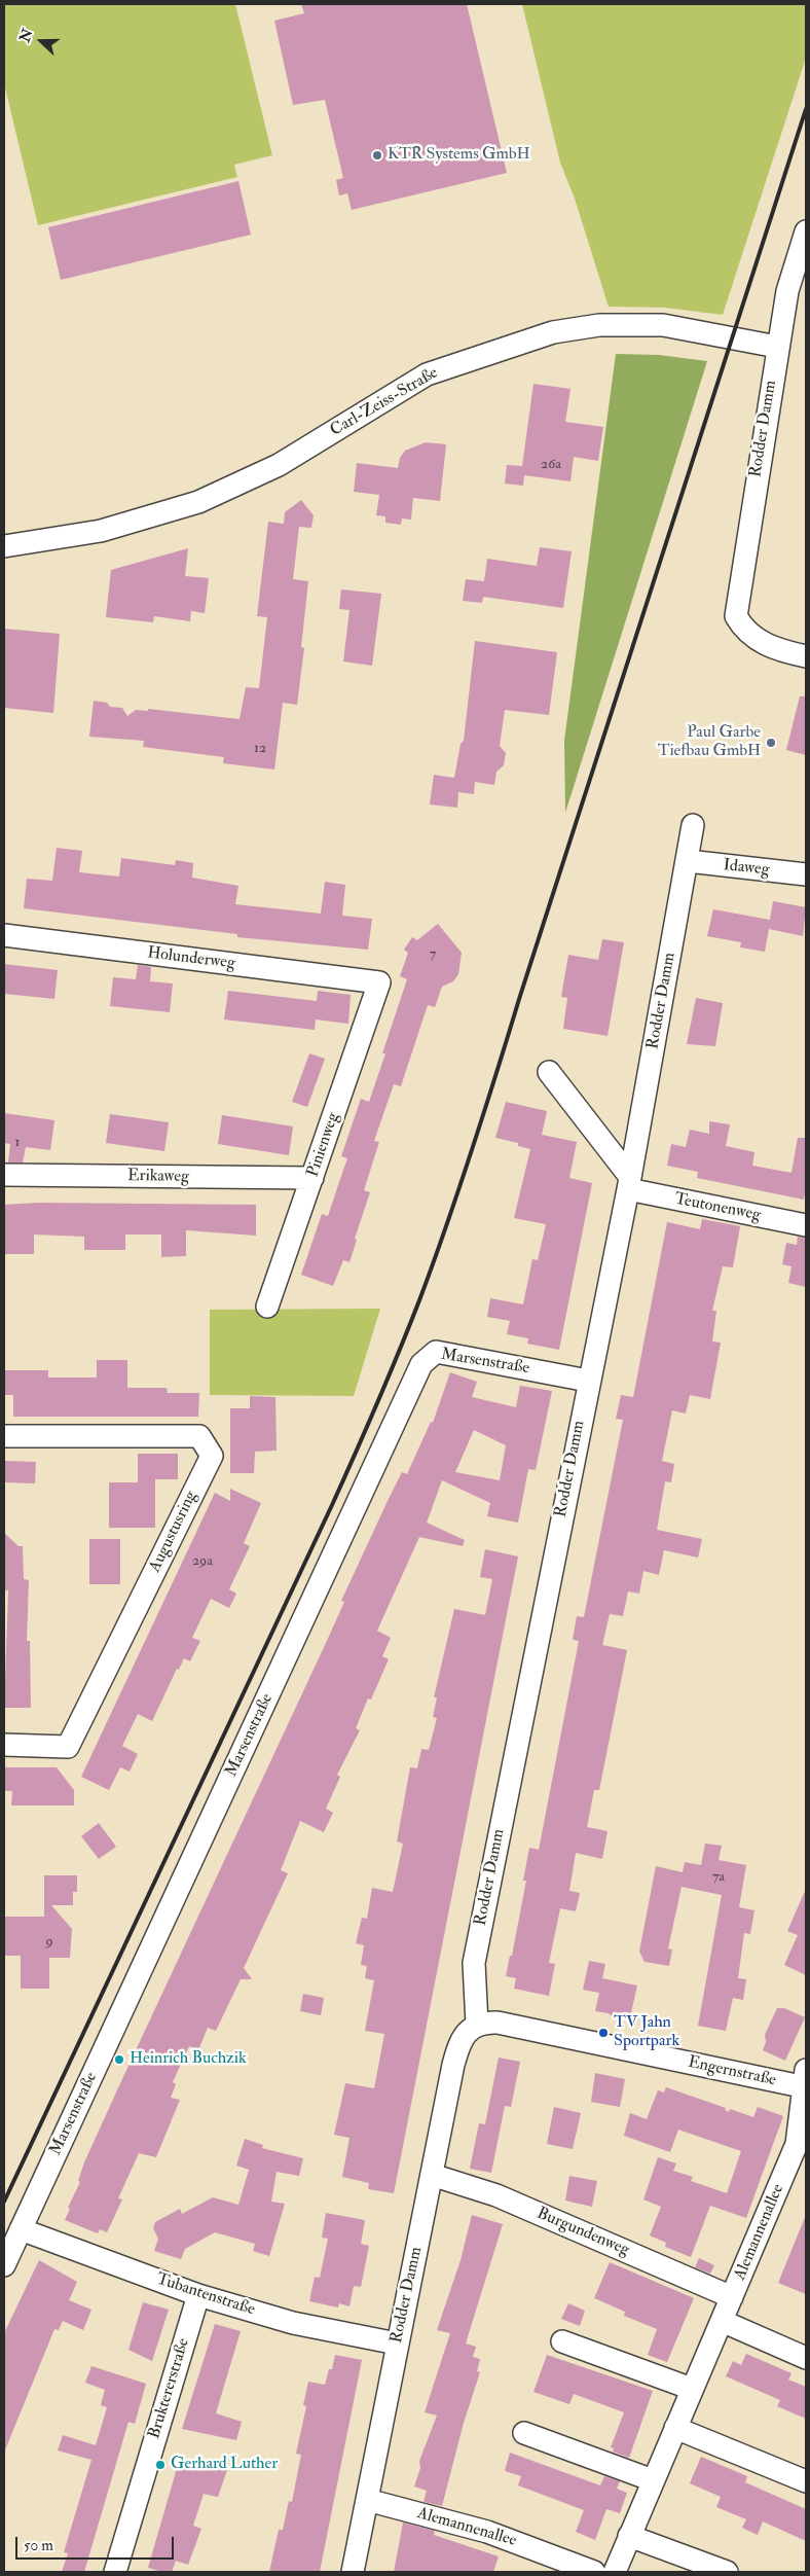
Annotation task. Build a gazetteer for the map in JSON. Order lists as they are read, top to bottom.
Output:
{
  "streets": {
    "street": [
      "Carl-Zeiss-Straße",
      "Rodder Damm",
      "Idaweg",
      "Holunderweg",
      "Pinienweg",
      "Erikaweg",
      "Teutonenweg",
      "Marsenstraße",
      "Augustusring",
      "Engernstraße",
      "Burgundenweg",
      "Alemannenallee",
      "Tubantenstraße",
      "Bruktererstraße"
    ]
  },
  "crossings": [
    ["Carl-Zeiss-Straße", "Rodder Damm"],
    ["Rodder Damm", "Idaweg"],
    ["Rodder Damm", "Teutonenweg"],
    ["Rodder Damm", "Marsenstraße"],
    ["Rodder Damm", "Engernstraße"],
    ["Rodder Damm", "Burgundenweg"],
    ["Rodder Damm", "Alemannenallee"],
    ["Rodder Damm", "Tubantenstraße"],
    ["Holunderweg", "Pinienweg"],
    ["Pinienweg", "Erikaweg"],
    ["Marsenstraße", "Tubantenstraße"],
    ["Engernstraße", "Alemannenallee"],
    ["Burgundenweg", "Alemannenallee"],
    ["Tubantenstraße", "Bruktererstraße"]
  ],
  "places": [
    "KTR Systems GmbH",
    "Paul Garbe Tiefbau GmbH",
    "TV Jahn Sportpark",
    "Heinrich Buchzik",
    "Gerhard Luther"
  ],
  "house_numbers": [
    "26a",
    "12",
    "7",
    "1",
    "29a",
    "7a",
    "9"
  ],
  "scale_bar": "50 m",
  "north": "left"
}
